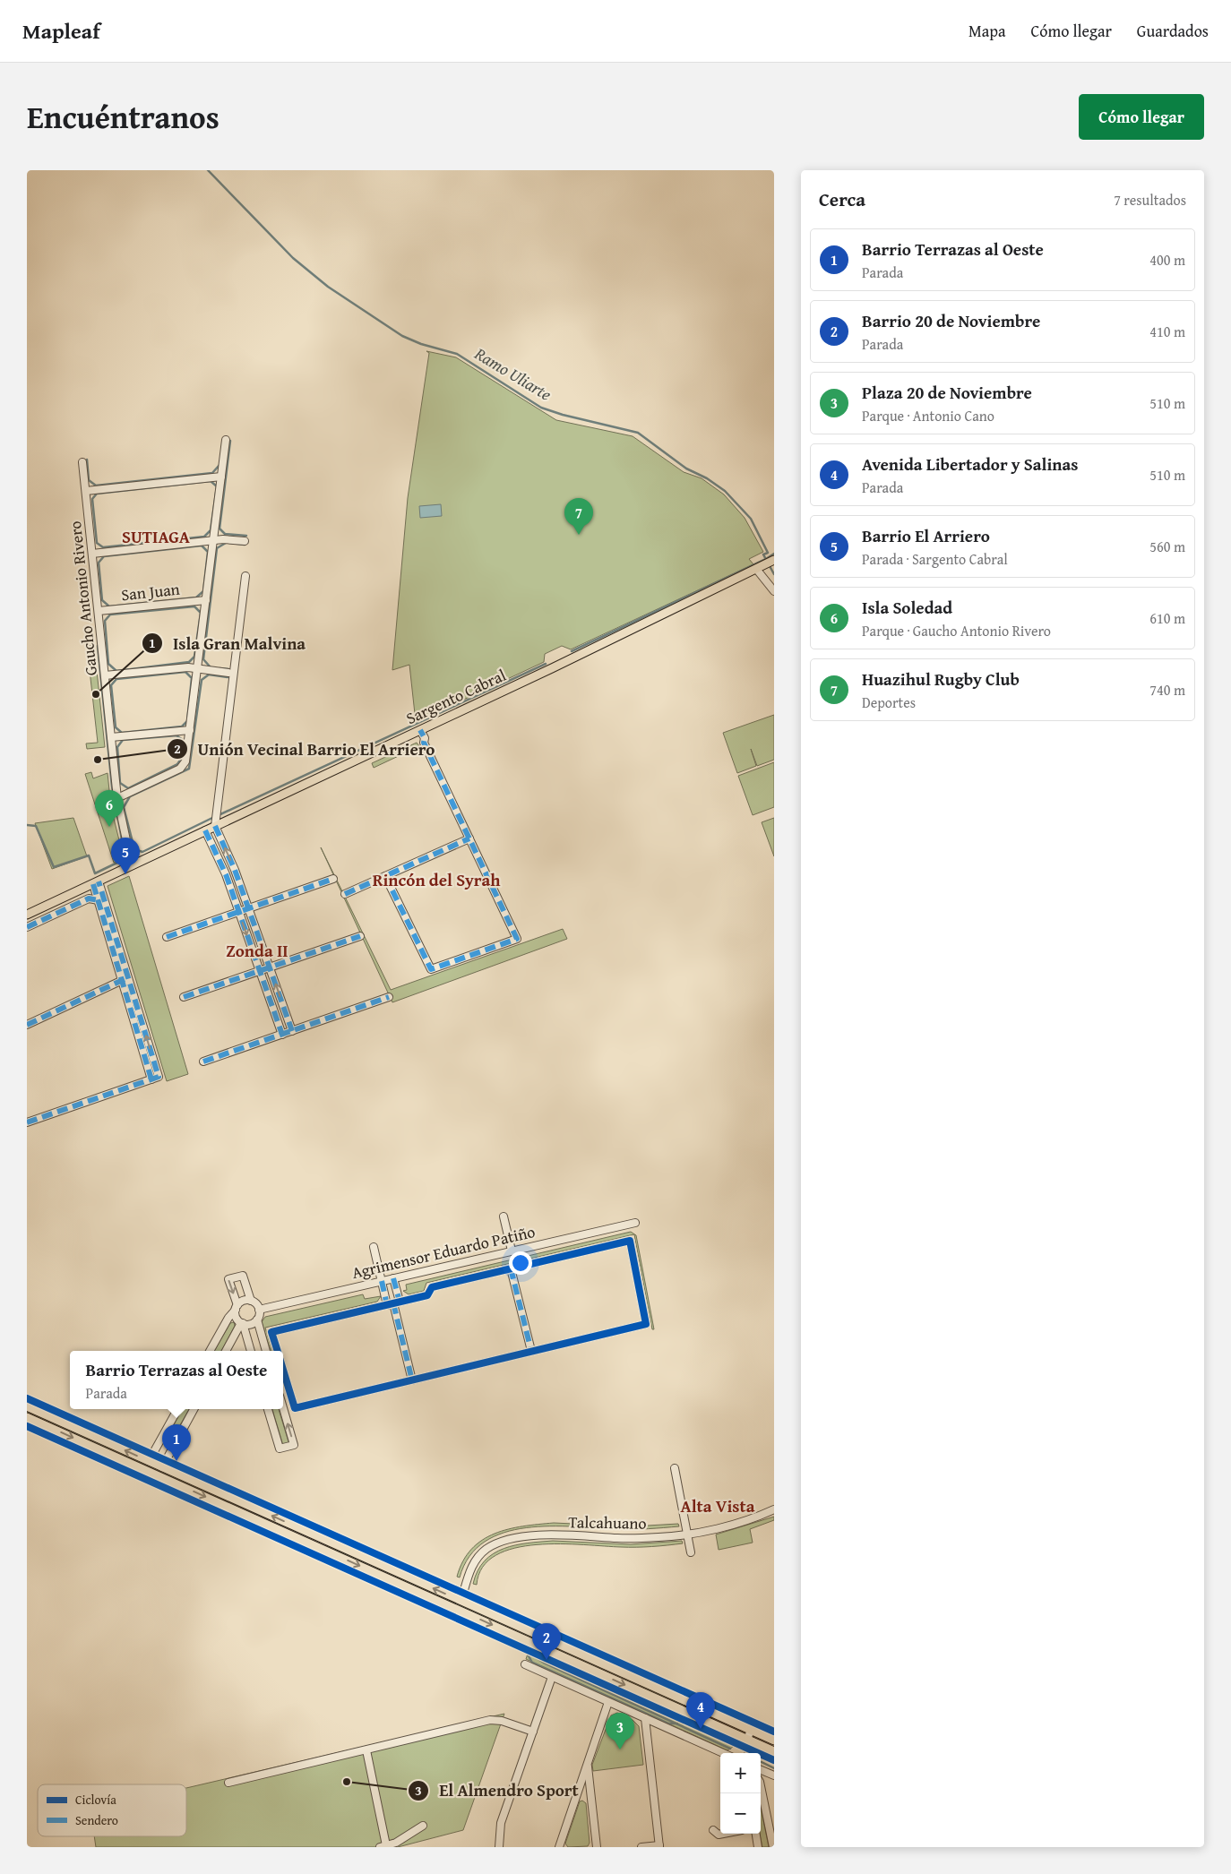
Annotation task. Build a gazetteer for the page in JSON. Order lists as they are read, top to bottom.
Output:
{
  "streets": {
    "main road": ["Sargento Cabral"],
    "street": [
      "San Juan",
      "Gaucho Antonio Rivero",
      "Agrimensor Eduardo Patiño",
      "Talcahuano"
    ]
  },
  "crossings": [
    ["San Juan", "Gaucho Antonio Rivero"],
    ["Gaucho Antonio Rivero", "Sargento Cabral"]
  ],
  "districts": [
    "SUTIAGA",
    "Rincón del Syrah",
    "Zonda II",
    "Alta Vista"
  ],
  "water": ["Ramo Uliarte"],
  "places": ["Isla Gran Malvina", "Unión Vecinal Barrio El Arriero", "El Almendro Sport"],
  "legend": ["Ciclovía", "Sendero"],
  "page": {
    "header": "Mapleaf",
    "nav": ["Mapa", "Cómo llegar", "Guardados"],
    "title": "Encuéntranos",
    "buttons": "Cómo llegar",
    "heading": ["Cerca", "7 resultados"],
    "list": [
      {
        "mark": "1",
        "name": "Barrio Terrazas al Oeste",
        "note": "Parada",
        "value": "400 m"
      },
      {
        "mark": "2",
        "name": "Barrio 20 de Noviembre",
        "note": "Parada",
        "value": "410 m"
      },
      {
        "mark": "3",
        "name": "Plaza 20 de Noviembre",
        "note": "Parque · Antonio Cano",
        "value": "510 m"
      },
      {
        "mark": "4",
        "name": "Avenida Libertador y Salinas",
        "note": "Parada",
        "value": "510 m"
      },
      {
        "mark": "5",
        "name": "Barrio El Arriero",
        "note": "Parada · Sargento Cabral",
        "value": "560 m"
      },
      {
        "mark": "6",
        "name": "Isla Soledad",
        "note": "Parque · Gaucho Antonio Rivero",
        "value": "610 m"
      },
      {
        "mark": "7",
        "name": "Huazihul Rugby Club",
        "note": "Deportes",
        "value": "740 m"
      }
    ],
    "pins": [
      "7",
      "6",
      "5",
      "1",
      "2",
      "4",
      "3"
    ],
    "popup": ["Barrio Terrazas al Oeste", "Parada"],
    "map_buttons": ["+", "−"]
  }
}
